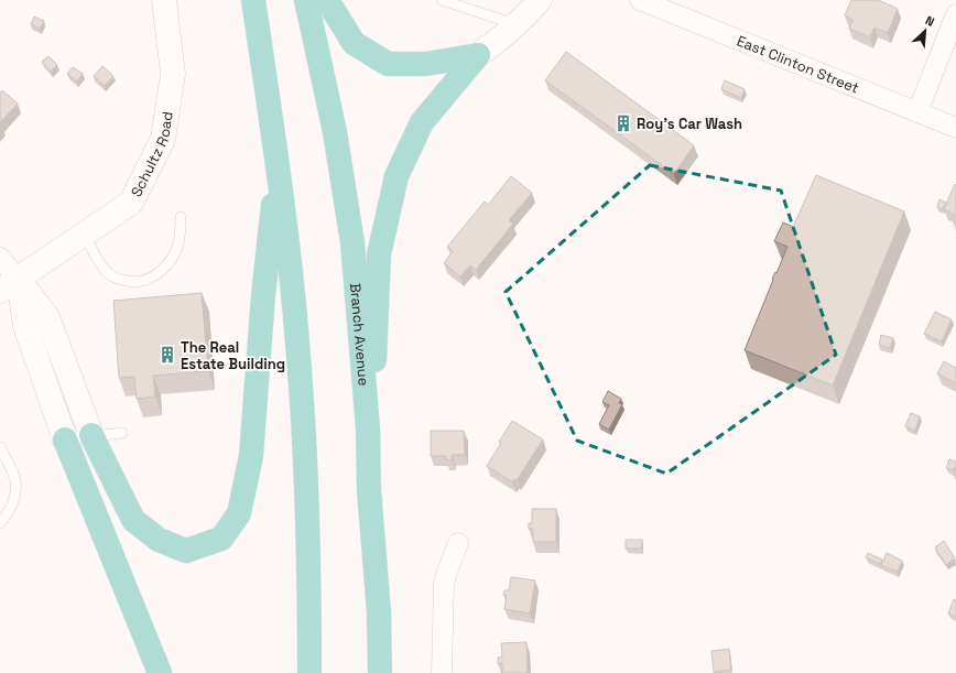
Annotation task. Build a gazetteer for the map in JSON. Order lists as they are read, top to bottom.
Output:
{
  "streets": {
    "highway": ["Branch Avenue"],
    "street": ["East Clinton Street", "Schultz Road"]
  },
  "places": {
    "building": ["Roy's Car Wash", "The Real Estate Building"]
  },
  "north": "top right"
}
